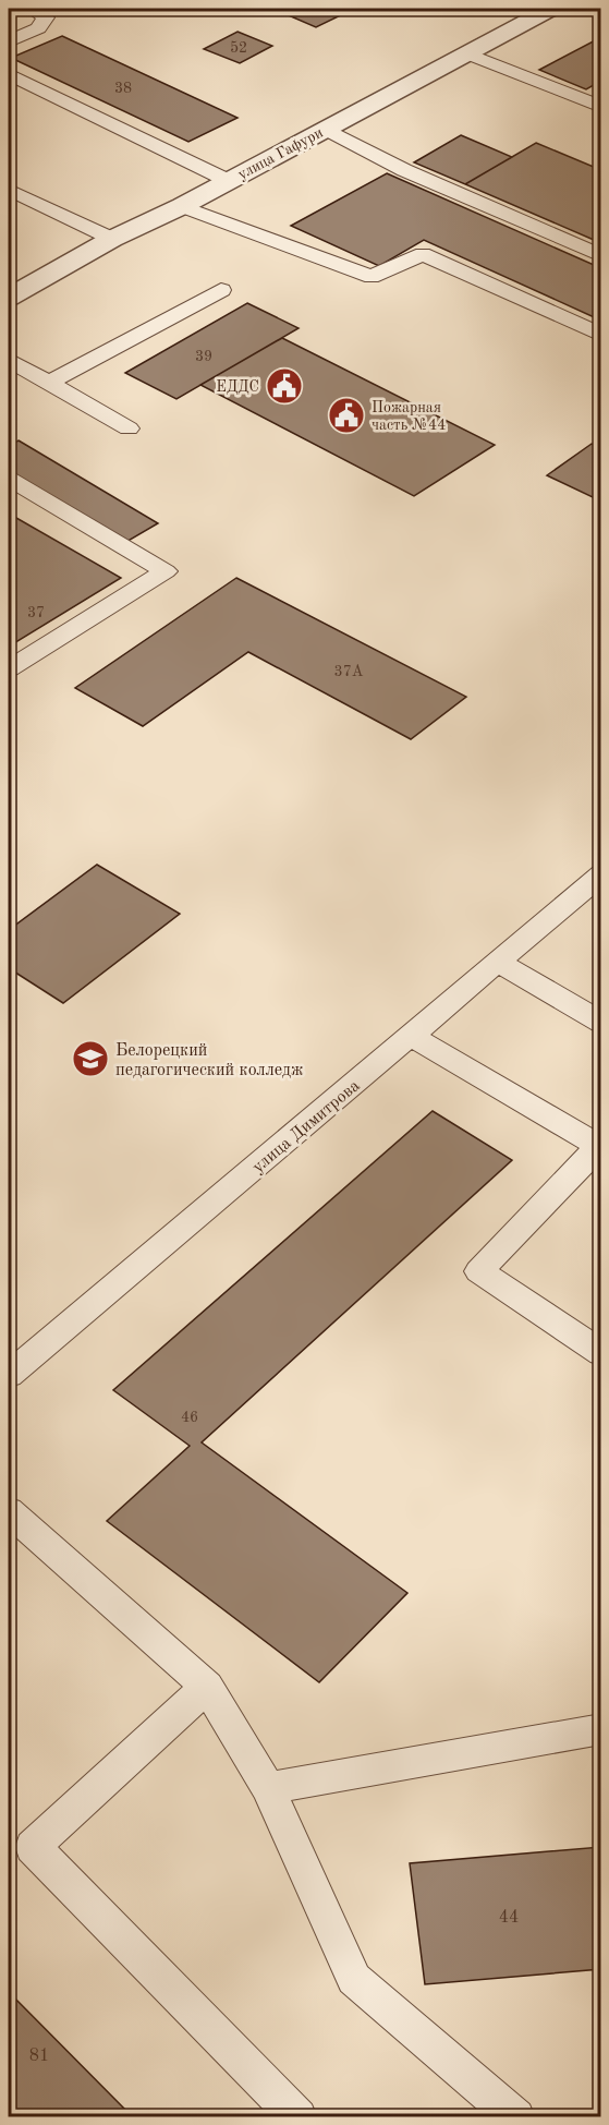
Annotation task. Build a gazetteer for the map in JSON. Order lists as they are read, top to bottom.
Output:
{
  "streets": {
    "street": ["улица Гафури"],
    "lane": ["улица Димитрова"]
  },
  "places": {
    "public building": ["ЕДДС", "Пожарная часть №44"],
    "school or university": ["Белорецкий педагогический колледж"]
  },
  "house_numbers": [
    "52",
    "38",
    "39",
    "37",
    "37А",
    "46",
    "44",
    "81"
  ]
}
